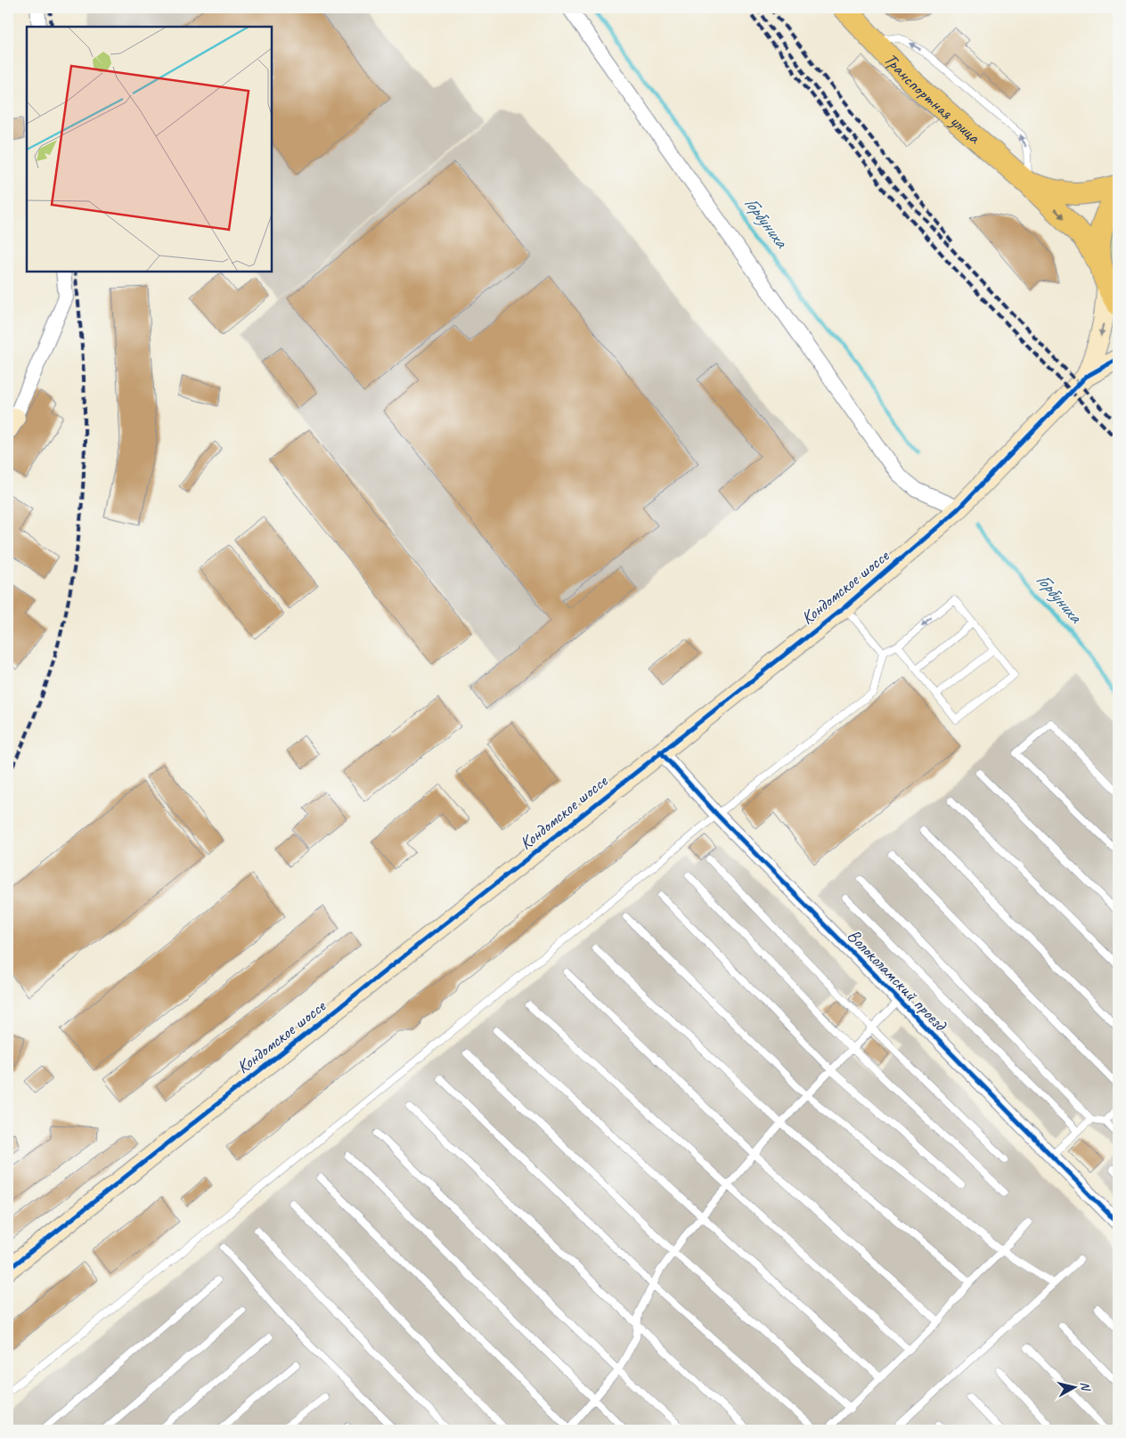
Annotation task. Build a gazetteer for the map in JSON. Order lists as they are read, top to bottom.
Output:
{
  "streets": {
    "main road": ["Транспортная улица"],
    "street": ["Кондомское шоссе", "Волоколамский проезд"]
  },
  "crossings": [
    ["Кондомское шоссе", "Волоколамский проезд"]
  ],
  "water": ["Горбуниха"],
  "north": "right"
}
